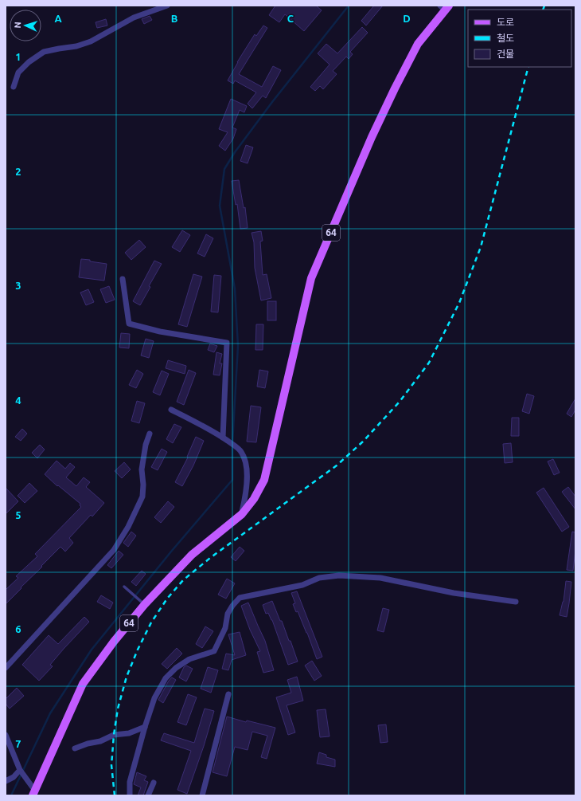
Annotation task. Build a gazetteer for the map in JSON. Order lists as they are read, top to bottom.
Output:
{
  "streets": {
    "main road": ["64"]
  },
  "legend": ["도로", "철도", "건물"],
  "north": "left",
  "grid": {
    "columns": [
      "A",
      "B",
      "C",
      "D"
    ],
    "rows": [
      "1",
      "2",
      "3",
      "4",
      "5",
      "6",
      "7"
    ]
  }
}
